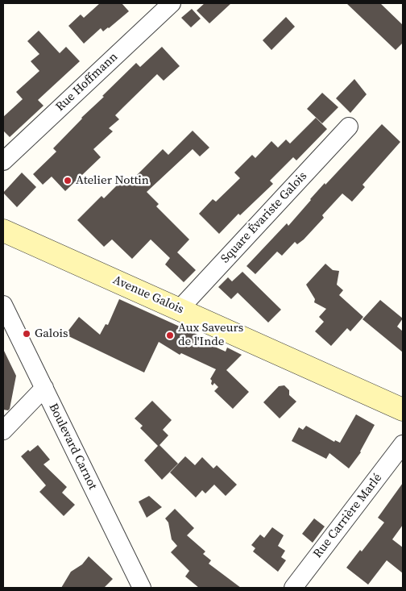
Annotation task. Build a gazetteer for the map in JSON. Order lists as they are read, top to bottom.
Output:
{
  "streets": {
    "main road": ["Avenue Galois"],
    "street": [
      "Rue Hoffmann",
      "Square Évariste Galois",
      "Boulevard Carnot",
      "Rue Carrière Marlé"
    ]
  },
  "crossings": [
    ["Square Évariste Galois", "Avenue Galois"]
  ],
  "places": ["Atelier Nottin", "Galois", "Aux Saveurs de l'Inde"]
}
